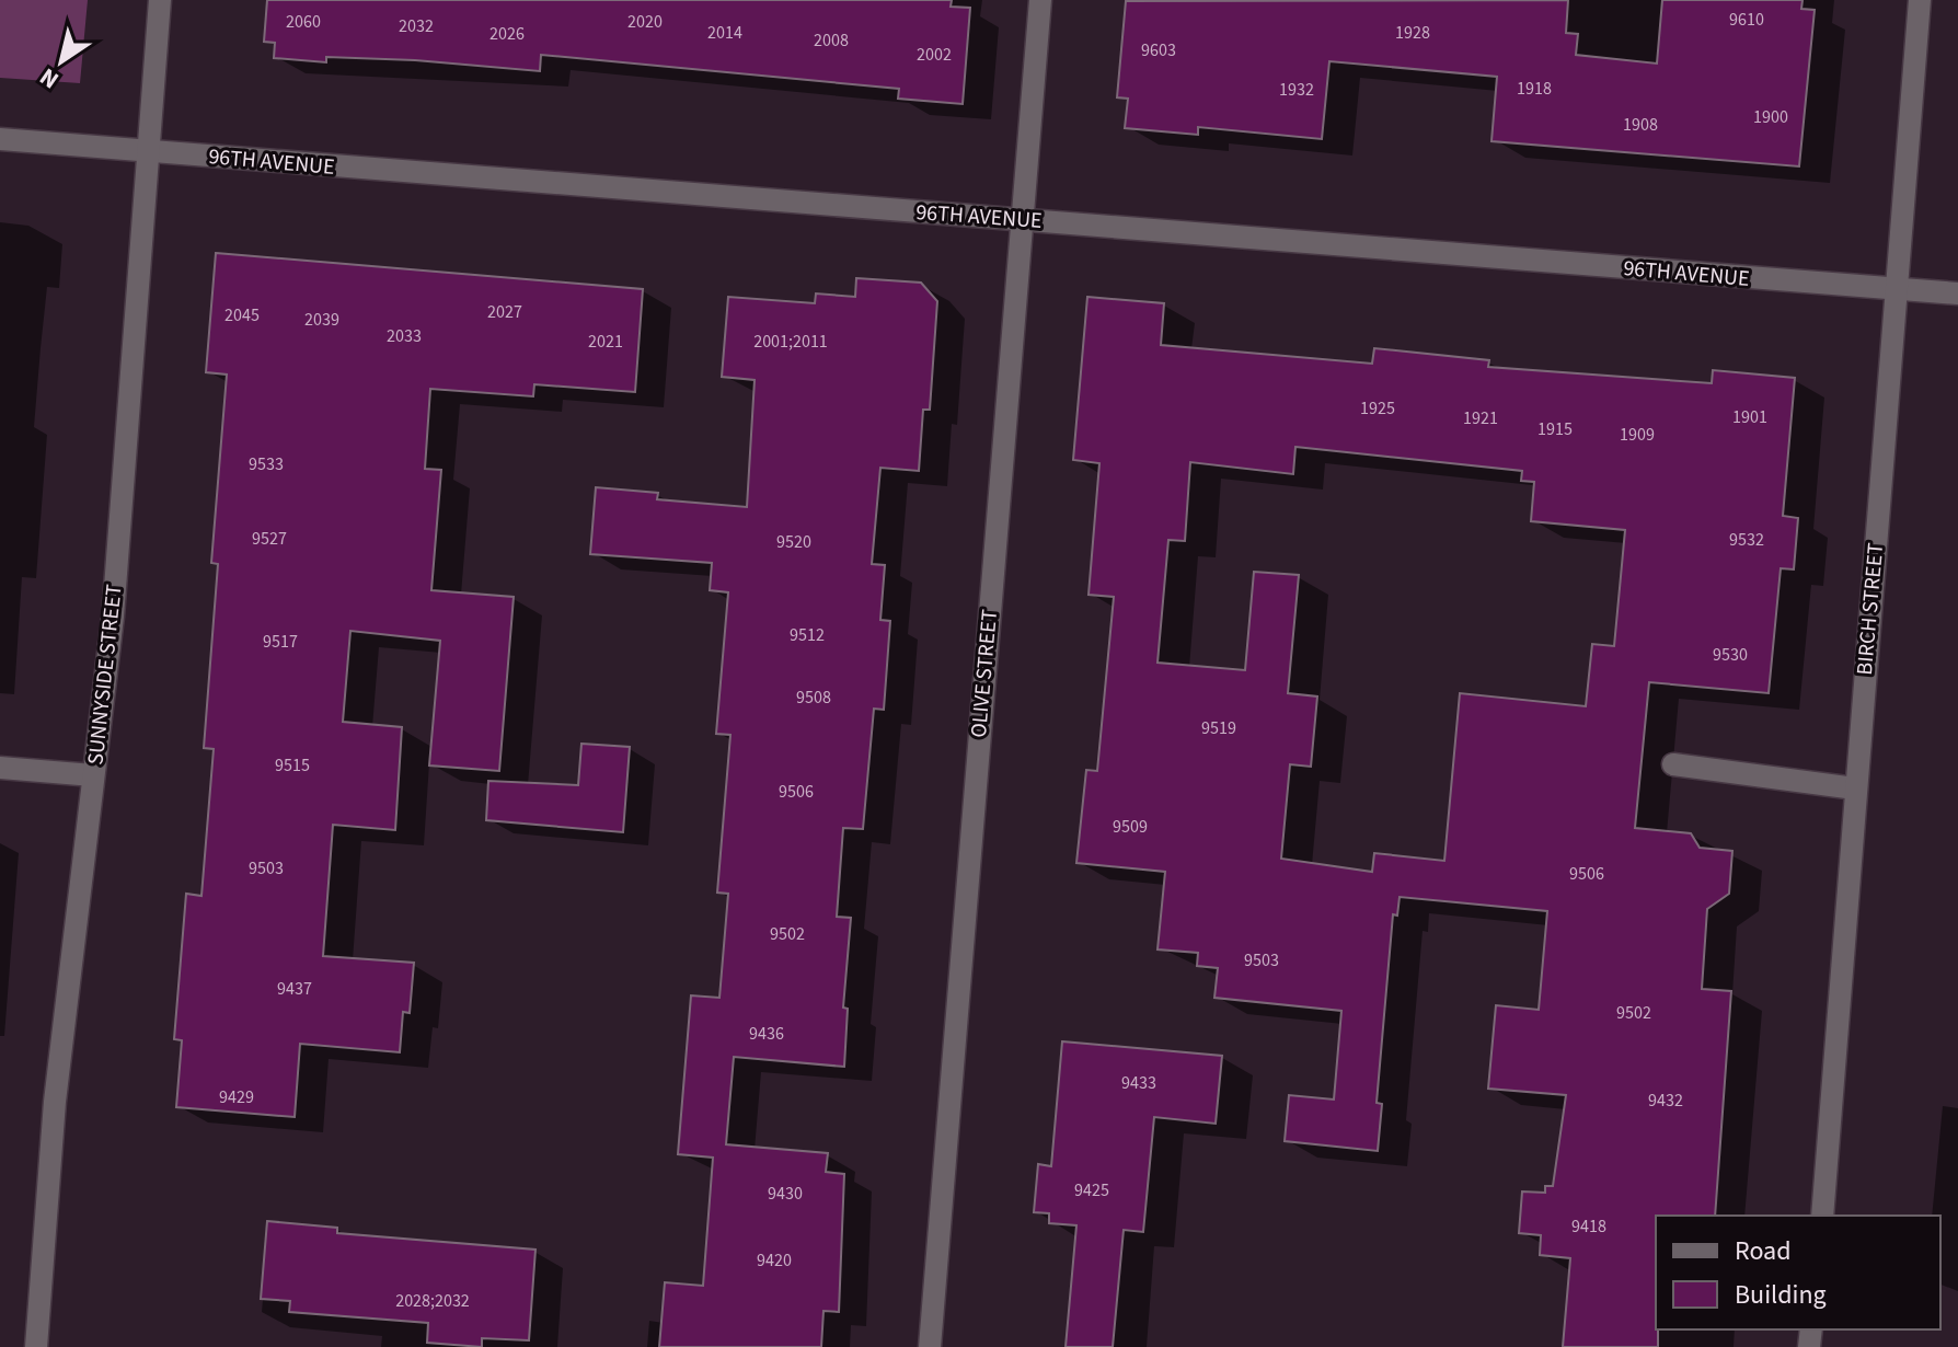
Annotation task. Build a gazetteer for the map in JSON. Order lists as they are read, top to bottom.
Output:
{
  "streets": {
    "street": [
      "96TH AVENUE",
      "BIRCH STREET",
      "OLIVE STREET",
      "SUNNYSIDE STREET"
    ]
  },
  "crossings": [
    ["96TH AVENUE", "BIRCH STREET"],
    ["96TH AVENUE", "OLIVE STREET"],
    ["96TH AVENUE", "SUNNYSIDE STREET"]
  ],
  "house_numbers": [
    "9610",
    "2060",
    "2020",
    "2032",
    "2014",
    "1928",
    "2026",
    "2008",
    "9603",
    "2002",
    "1918",
    "1932",
    "1900",
    "1908",
    "2027",
    "2045",
    "2039",
    "2033",
    "2021",
    "2001;2011",
    "1925",
    "1901",
    "1921",
    "1915",
    "1909",
    "9533",
    "9527",
    "9532",
    "9520",
    "9512",
    "9517",
    "9530",
    "9508",
    "9519",
    "9515",
    "9506",
    "9509",
    "9503",
    "9506",
    "9502",
    "9503",
    "9437",
    "9502",
    "9436",
    "9433",
    "9429",
    "9432",
    "9425",
    "9430",
    "9418",
    "9420",
    "2028;2032"
  ],
  "legend": ["Road", "Building"],
  "north": "bottom left"
}
